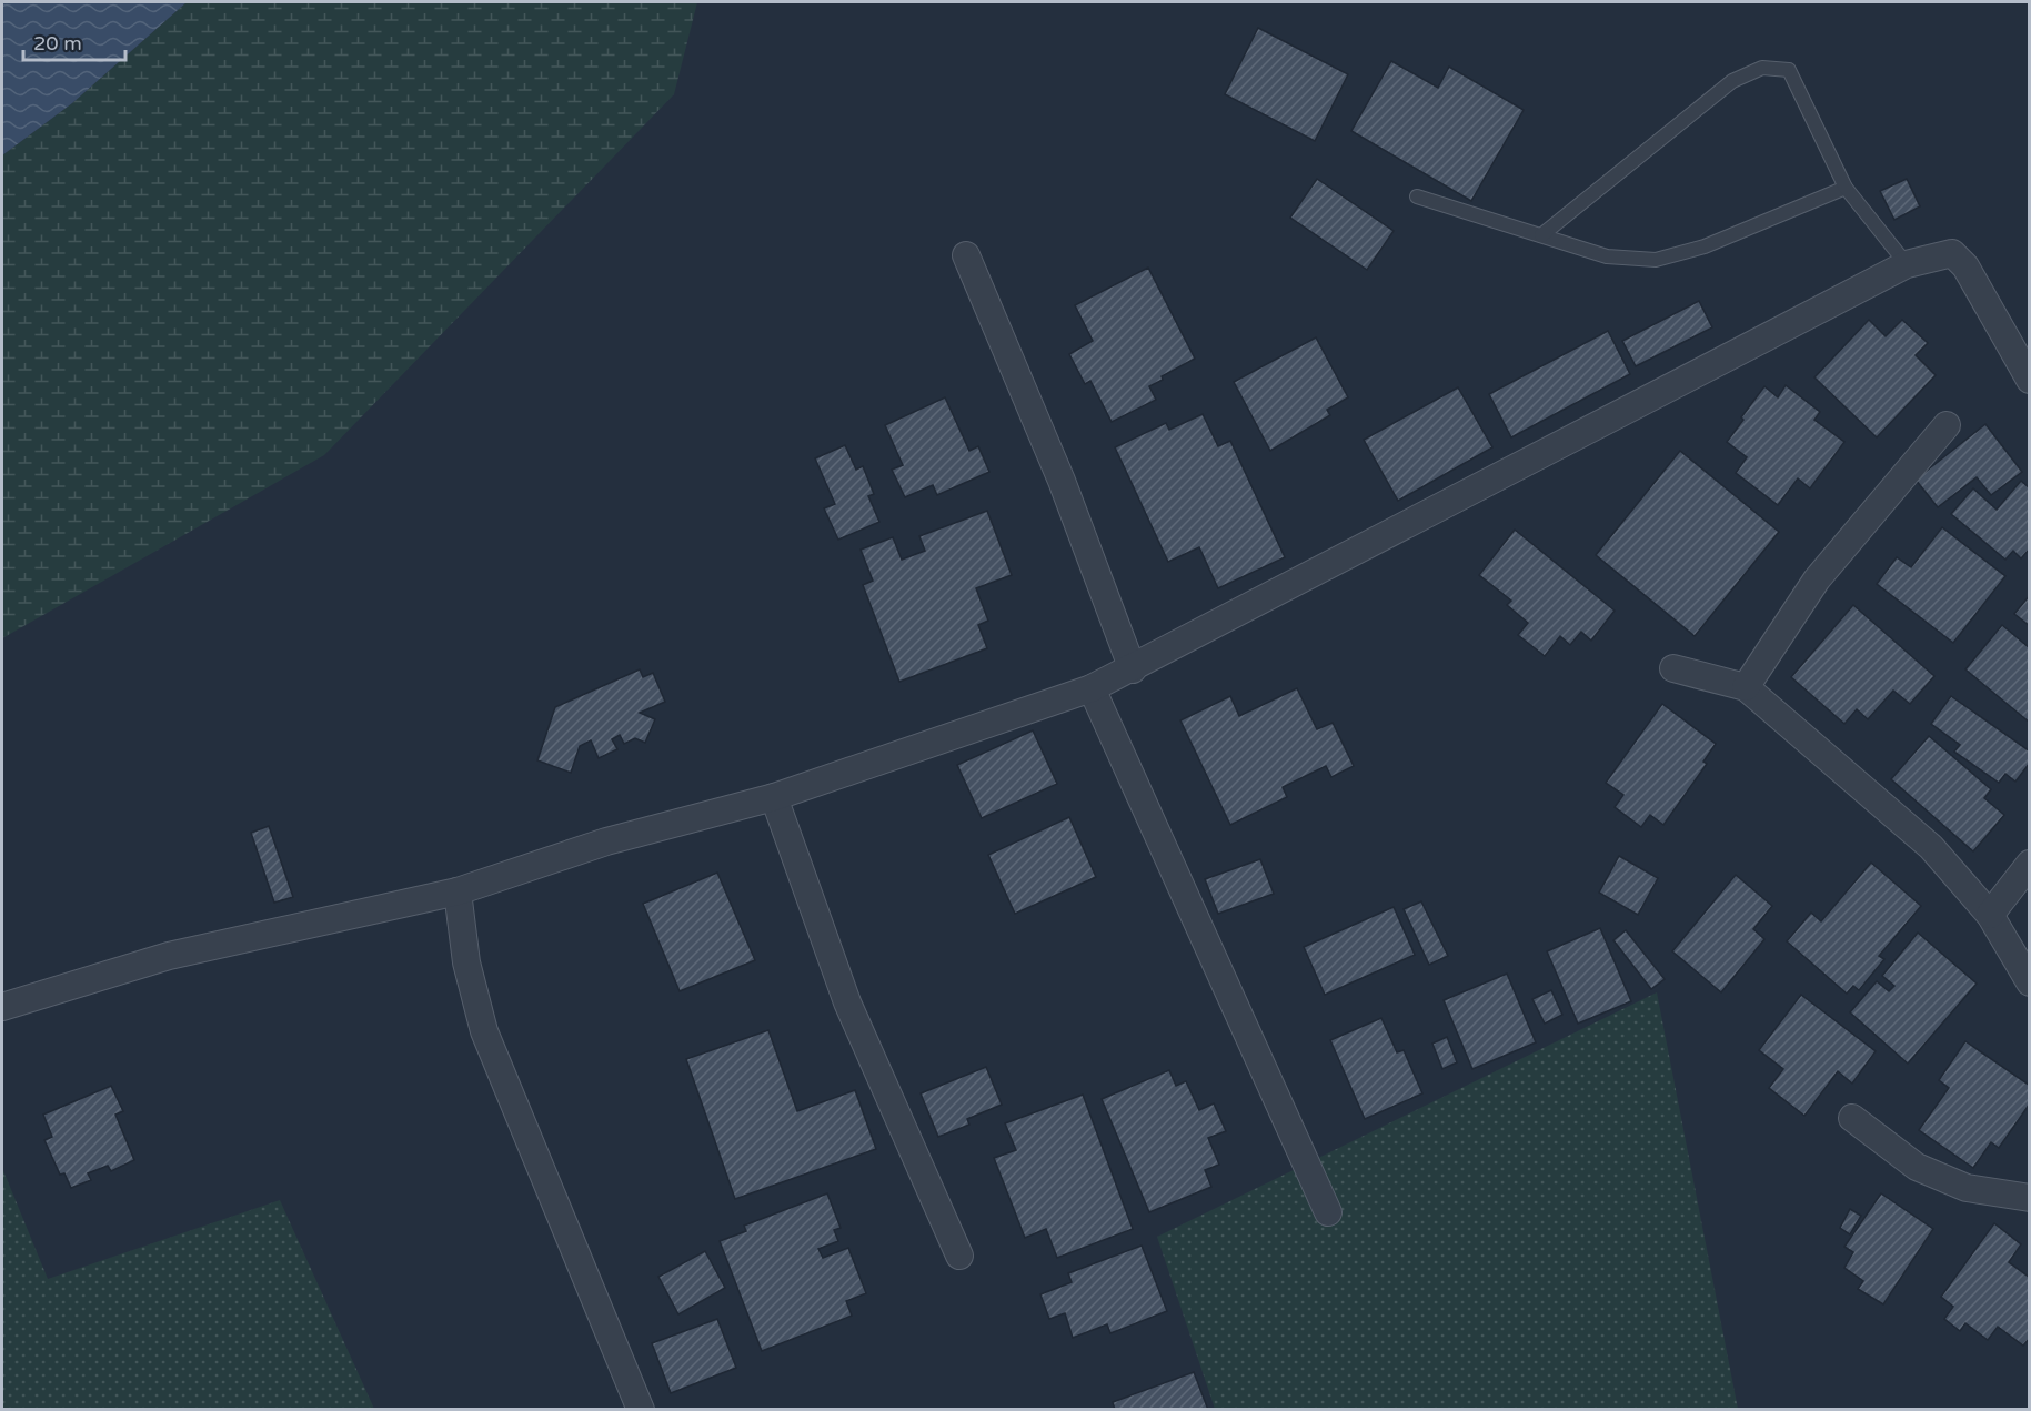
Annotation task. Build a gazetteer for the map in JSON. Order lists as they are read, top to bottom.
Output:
{
  "scale_bar": "20 m"
}
